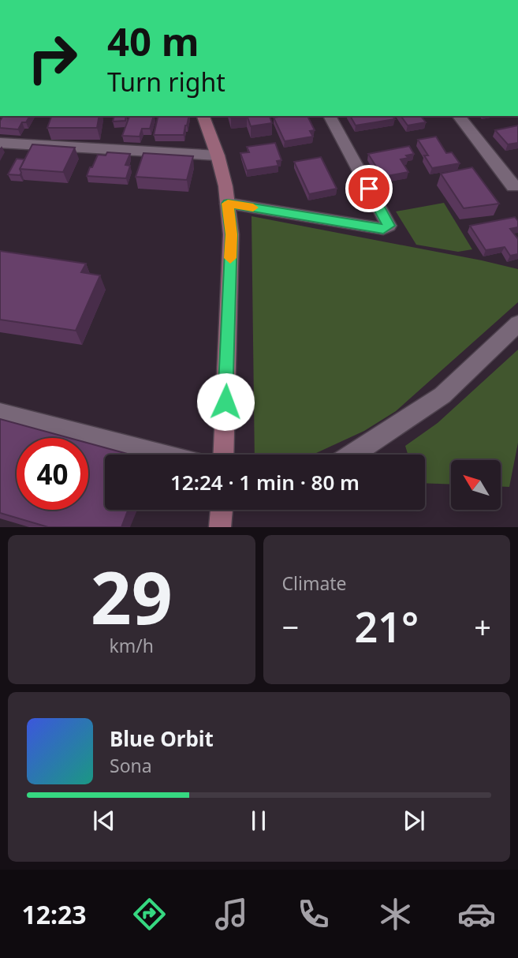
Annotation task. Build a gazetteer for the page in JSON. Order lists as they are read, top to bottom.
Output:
{
  "north": "top left",
  "page": {
    "turn": ["40 m", "Turn right"],
    "limit": "40",
    "trip": "12:24 · 1 min · 80 m",
    "tile": [
      ["29", "km/h"],
      "Climate"
    ],
    "heat": ["−", "21°", "+"],
    "song": ["Blue Orbit", "Sona"],
    "tabs": "12:23"
  }
}
